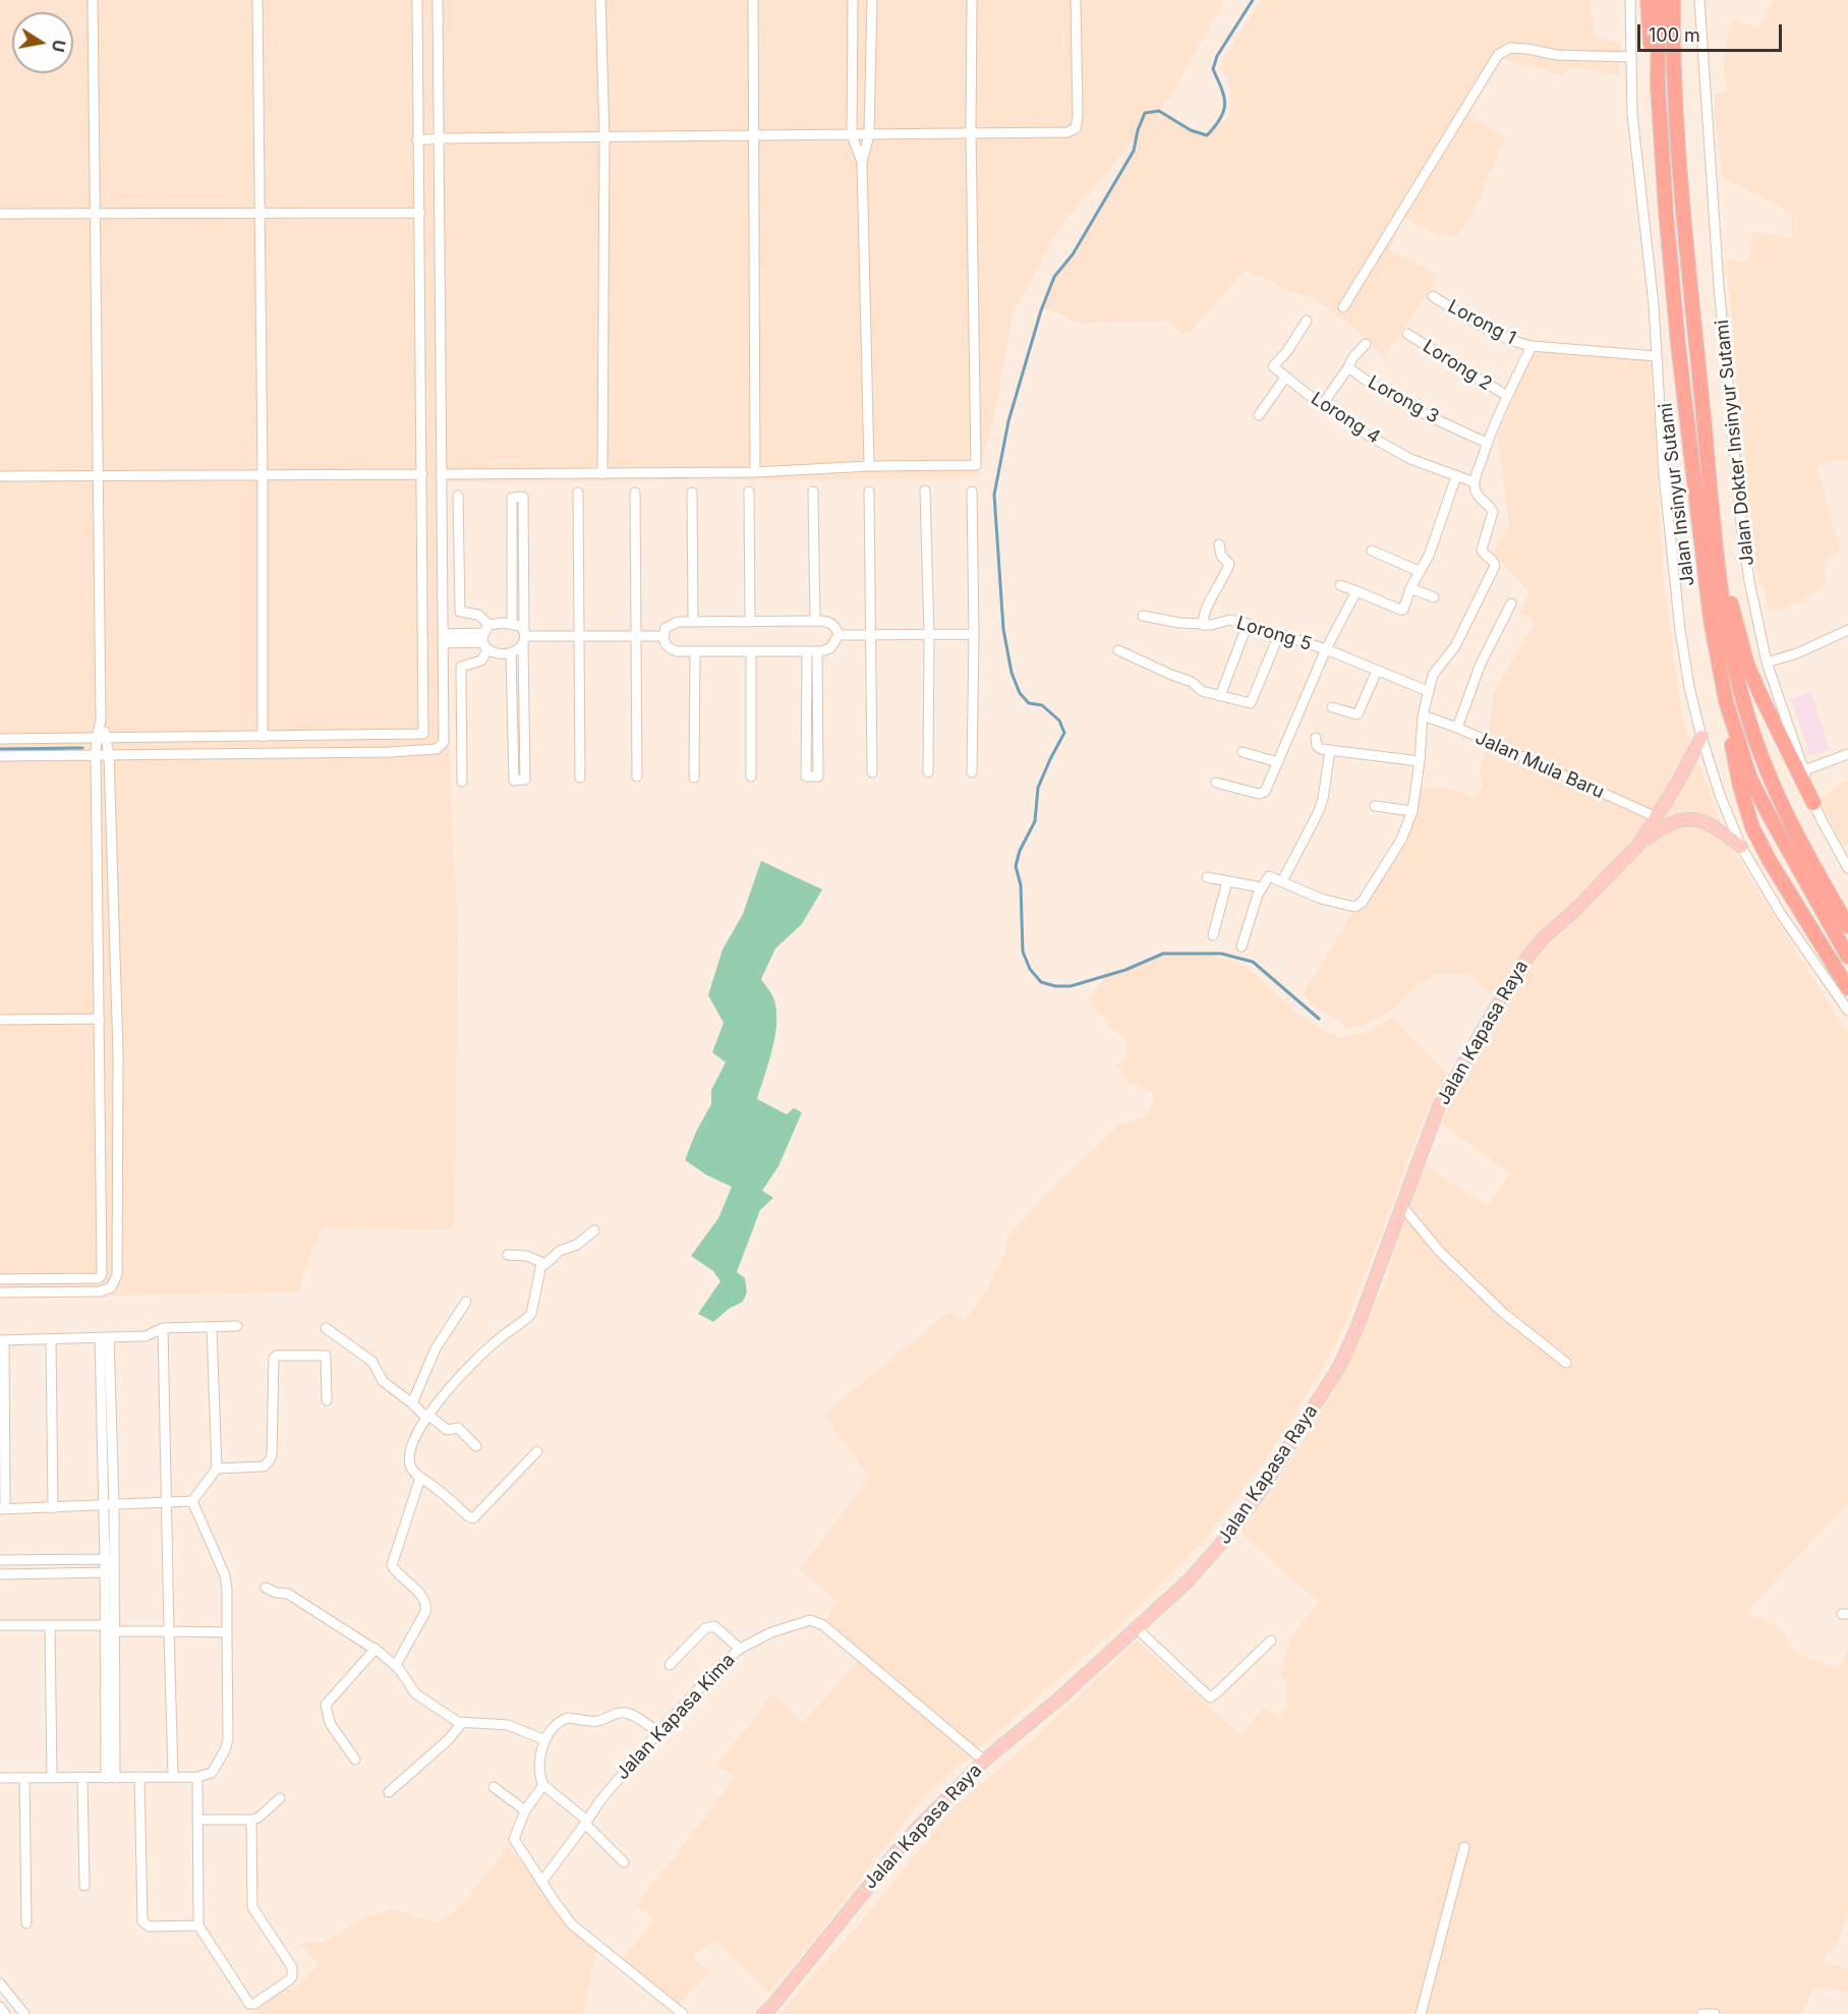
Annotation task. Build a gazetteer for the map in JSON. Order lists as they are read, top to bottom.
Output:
{
  "streets": {
    "highway": ["Jalan Insinyur Sutami"],
    "main road": ["Jalan Kapasa Raya"],
    "street": [
      "Lorong 1",
      "Lorong 2",
      "Lorong 3",
      "Lorong 4",
      "Jalan Dokter Insinyur Sutami",
      "Lorong 5",
      "Jalan Mula Baru",
      "Jalan Kapasa Kima"
    ]
  },
  "crossings": [
    ["Jalan Mula Baru", "Jalan Kapasa Raya"],
    ["Jalan Kapasa Raya", "Jalan Kapasa Kima"]
  ],
  "scale_bar": "100 m",
  "north": "right"
}
